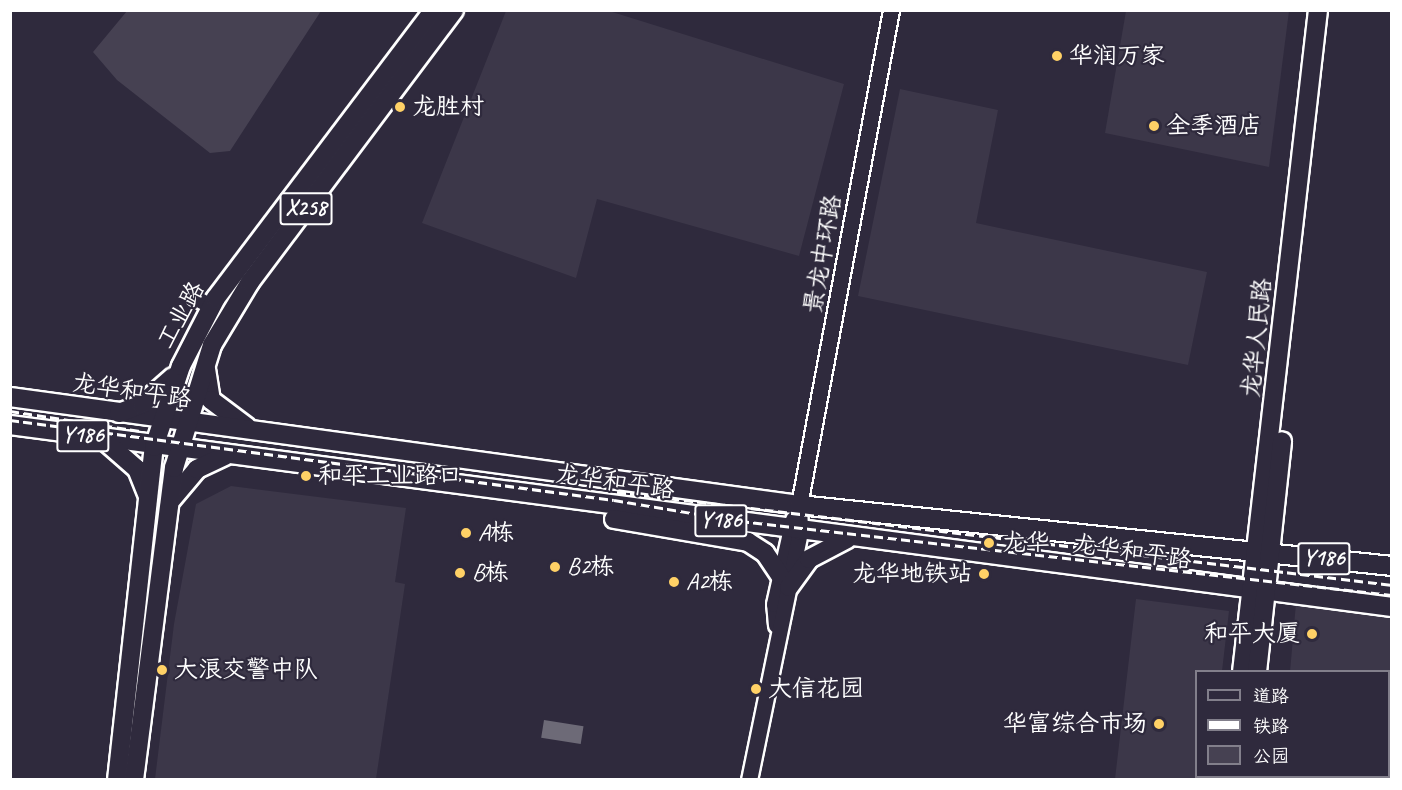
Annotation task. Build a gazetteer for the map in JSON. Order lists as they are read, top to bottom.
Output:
{
  "streets": {
    "main road": [
      "X258",
      "工业路",
      "龙华人民路",
      "龙华和平路",
      "Y186"
    ],
    "street": ["景龙中环路"]
  },
  "crossings": [
    ["景龙中环路", "龙华和平路"],
    ["工业路", "龙华和平路"],
    ["龙华人民路", "龙华和平路"]
  ],
  "places": [
    "华润万家",
    "龙胜村",
    "全季酒店",
    "和平工业路口",
    "A栋",
    "龙华",
    "B2栋",
    "B栋",
    "龙华地铁站",
    "A2栋",
    "和平大厦",
    "大浪交警中队",
    "大信花园",
    "华富综合市场"
  ],
  "legend": ["道路", "铁路", "公园"]
}
